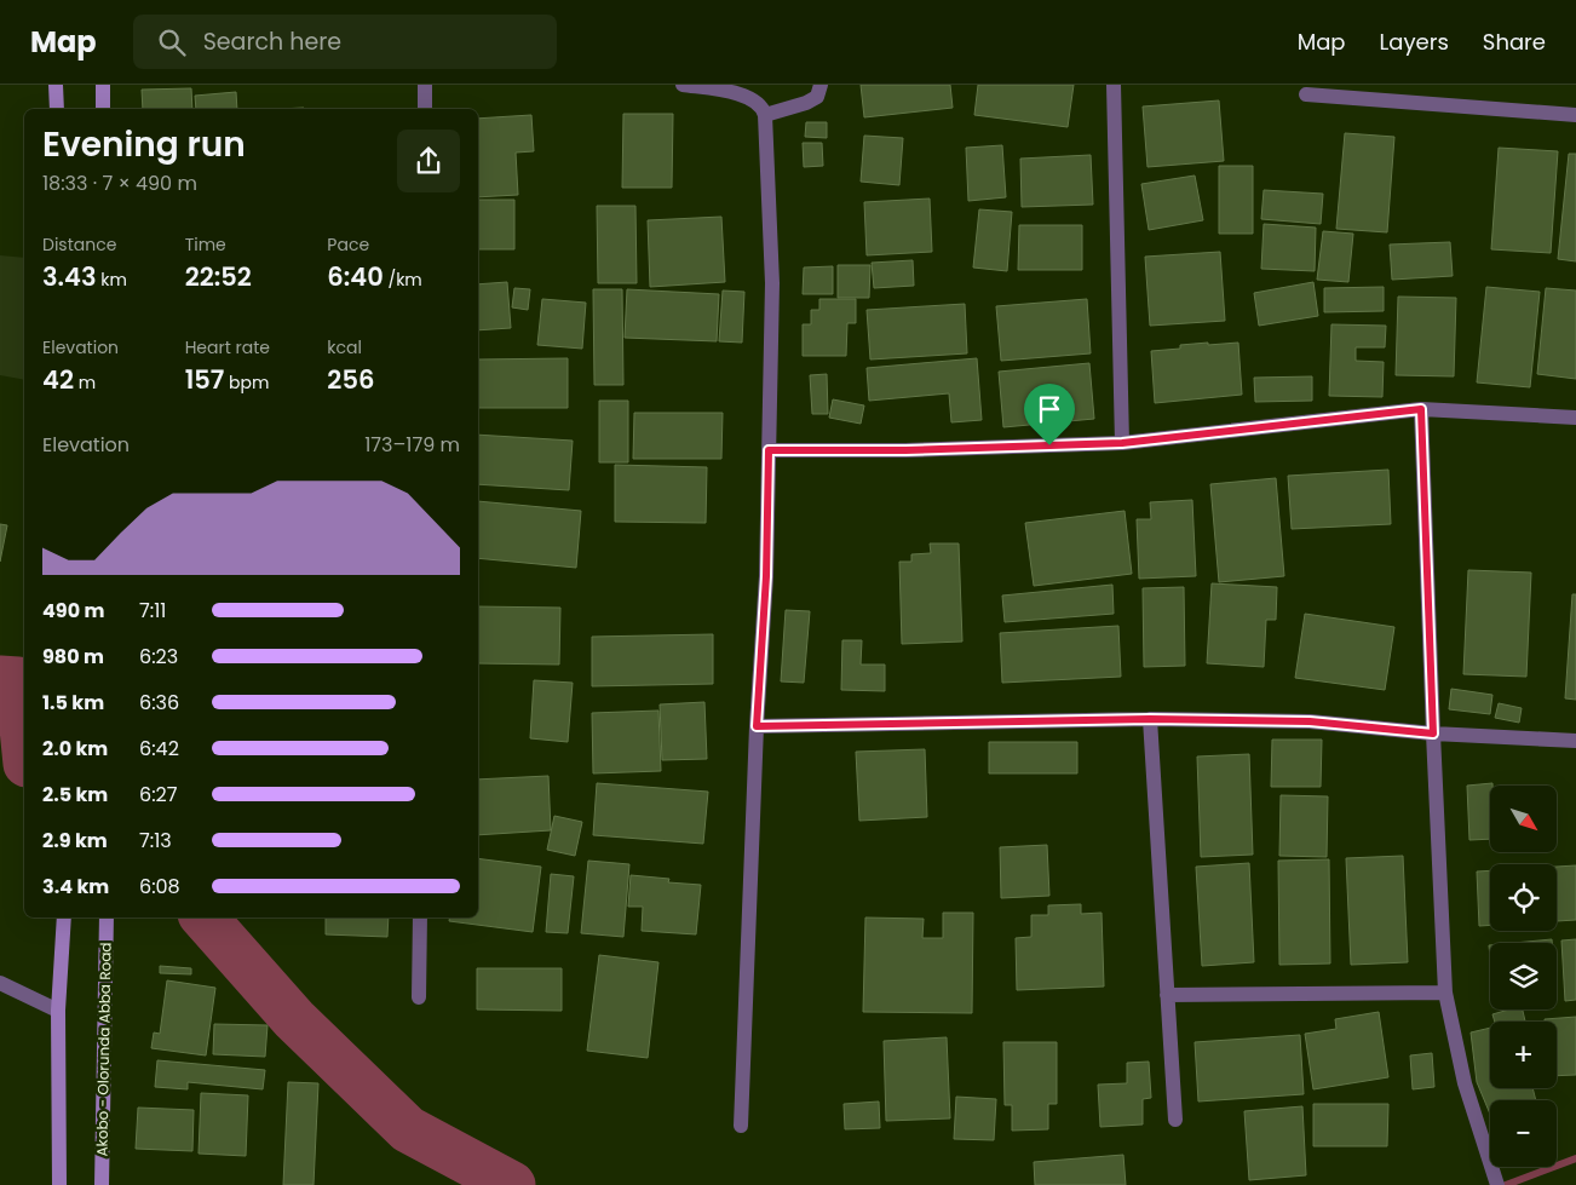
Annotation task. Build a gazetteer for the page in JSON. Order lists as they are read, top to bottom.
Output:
{
  "streets": {
    "main road": ["Akobo - Olorunda Abba Road"]
  },
  "north": "bottom right",
  "page": {
    "header": "Map",
    "search": "Search here",
    "nav": ["Map", "Layers", "Share"],
    "heading": ["Evening run", "18:33 · 7 × 490 m"],
    "stats": [
      ["Distance", "3.43 km"],
      ["Time", "22:52"],
      ["Pace", "6:40 /km"],
      ["Elevation", "42 m"],
      ["Heart rate", "157 bpm"],
      ["kcal", "256"]
    ],
    "chart": ["Elevation", "173–179 m"],
    "list": [
      {
        "name": "490 m",
        "note": "7:11"
      },
      {
        "name": "980 m",
        "note": "6:23"
      },
      {
        "name": "1.5 km",
        "note": "6:36"
      },
      {
        "name": "2.0 km",
        "note": "6:42"
      },
      {
        "name": "2.5 km",
        "note": "6:27"
      },
      {
        "name": "2.9 km",
        "note": "7:13"
      },
      {
        "name": "3.4 km",
        "note": "6:08"
      }
    ],
    "map_buttons": ["+", "−"]
  }
}
